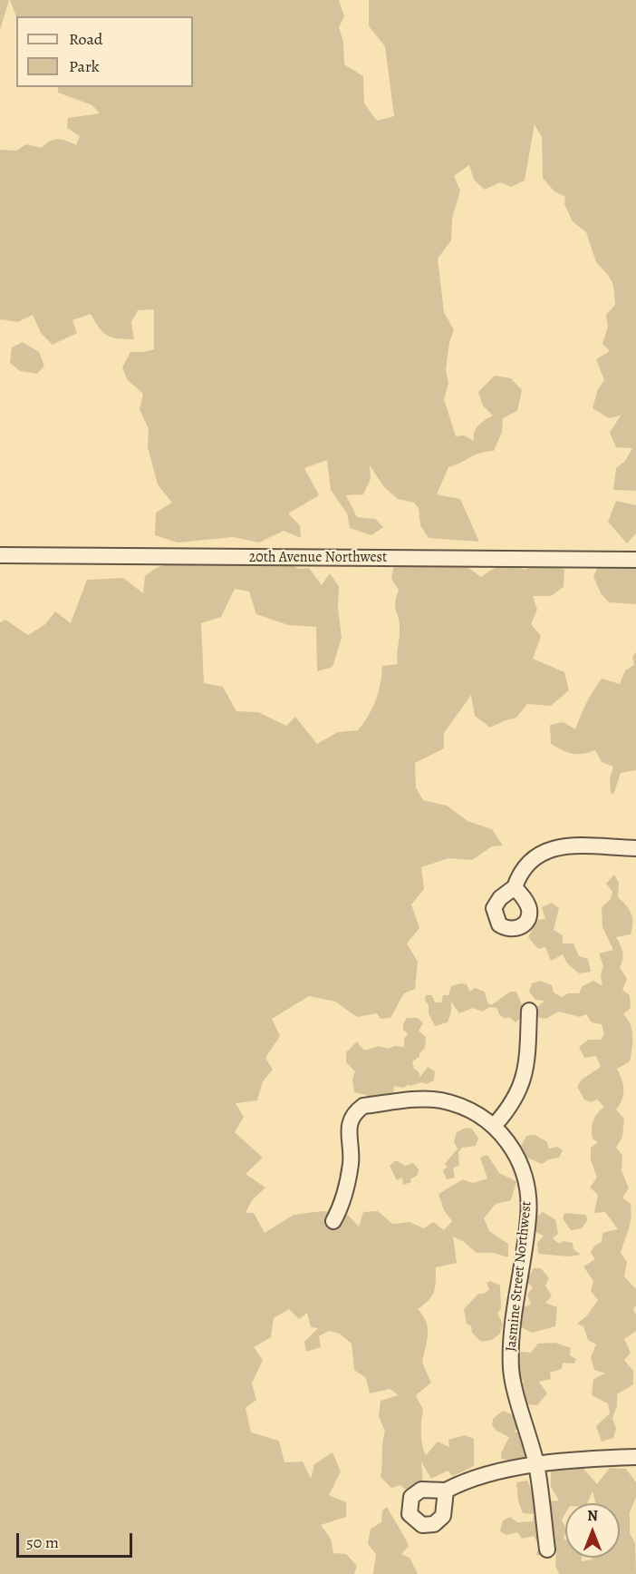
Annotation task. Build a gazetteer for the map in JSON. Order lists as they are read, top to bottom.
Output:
{
  "streets": {
    "street": ["20th Avenue Northwest", "Jasmine Street Northwest"]
  },
  "legend": ["Road", "Park"],
  "scale_bar": "50 m",
  "north": "top"
}
